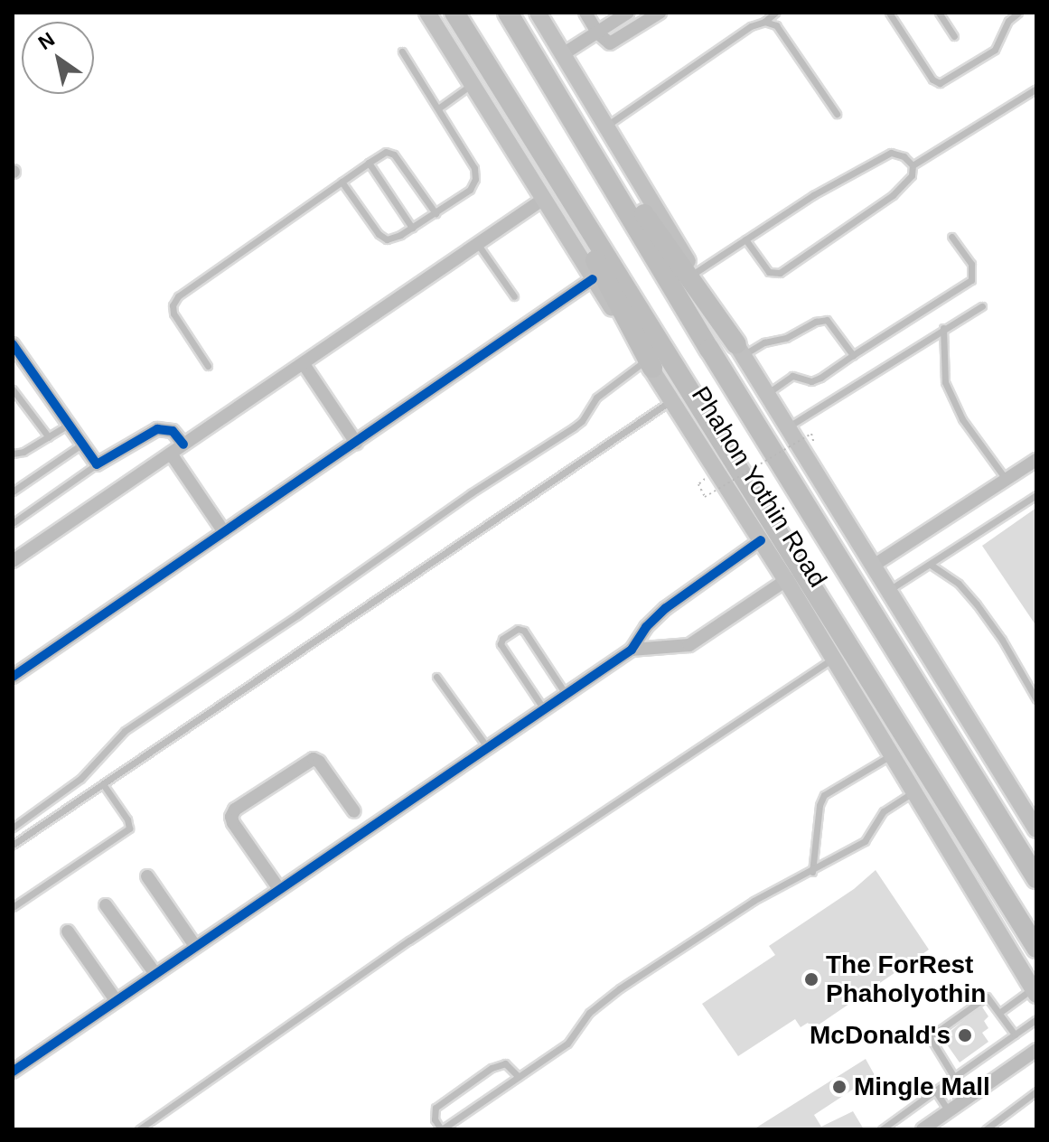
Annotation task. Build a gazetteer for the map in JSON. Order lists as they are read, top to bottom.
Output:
{
  "streets": {
    "highway": ["Phahon Yothin Road"]
  },
  "places": ["The ForRest Phaholyothin", "McDonald's", "Mingle Mall"],
  "north": "top left"
}
